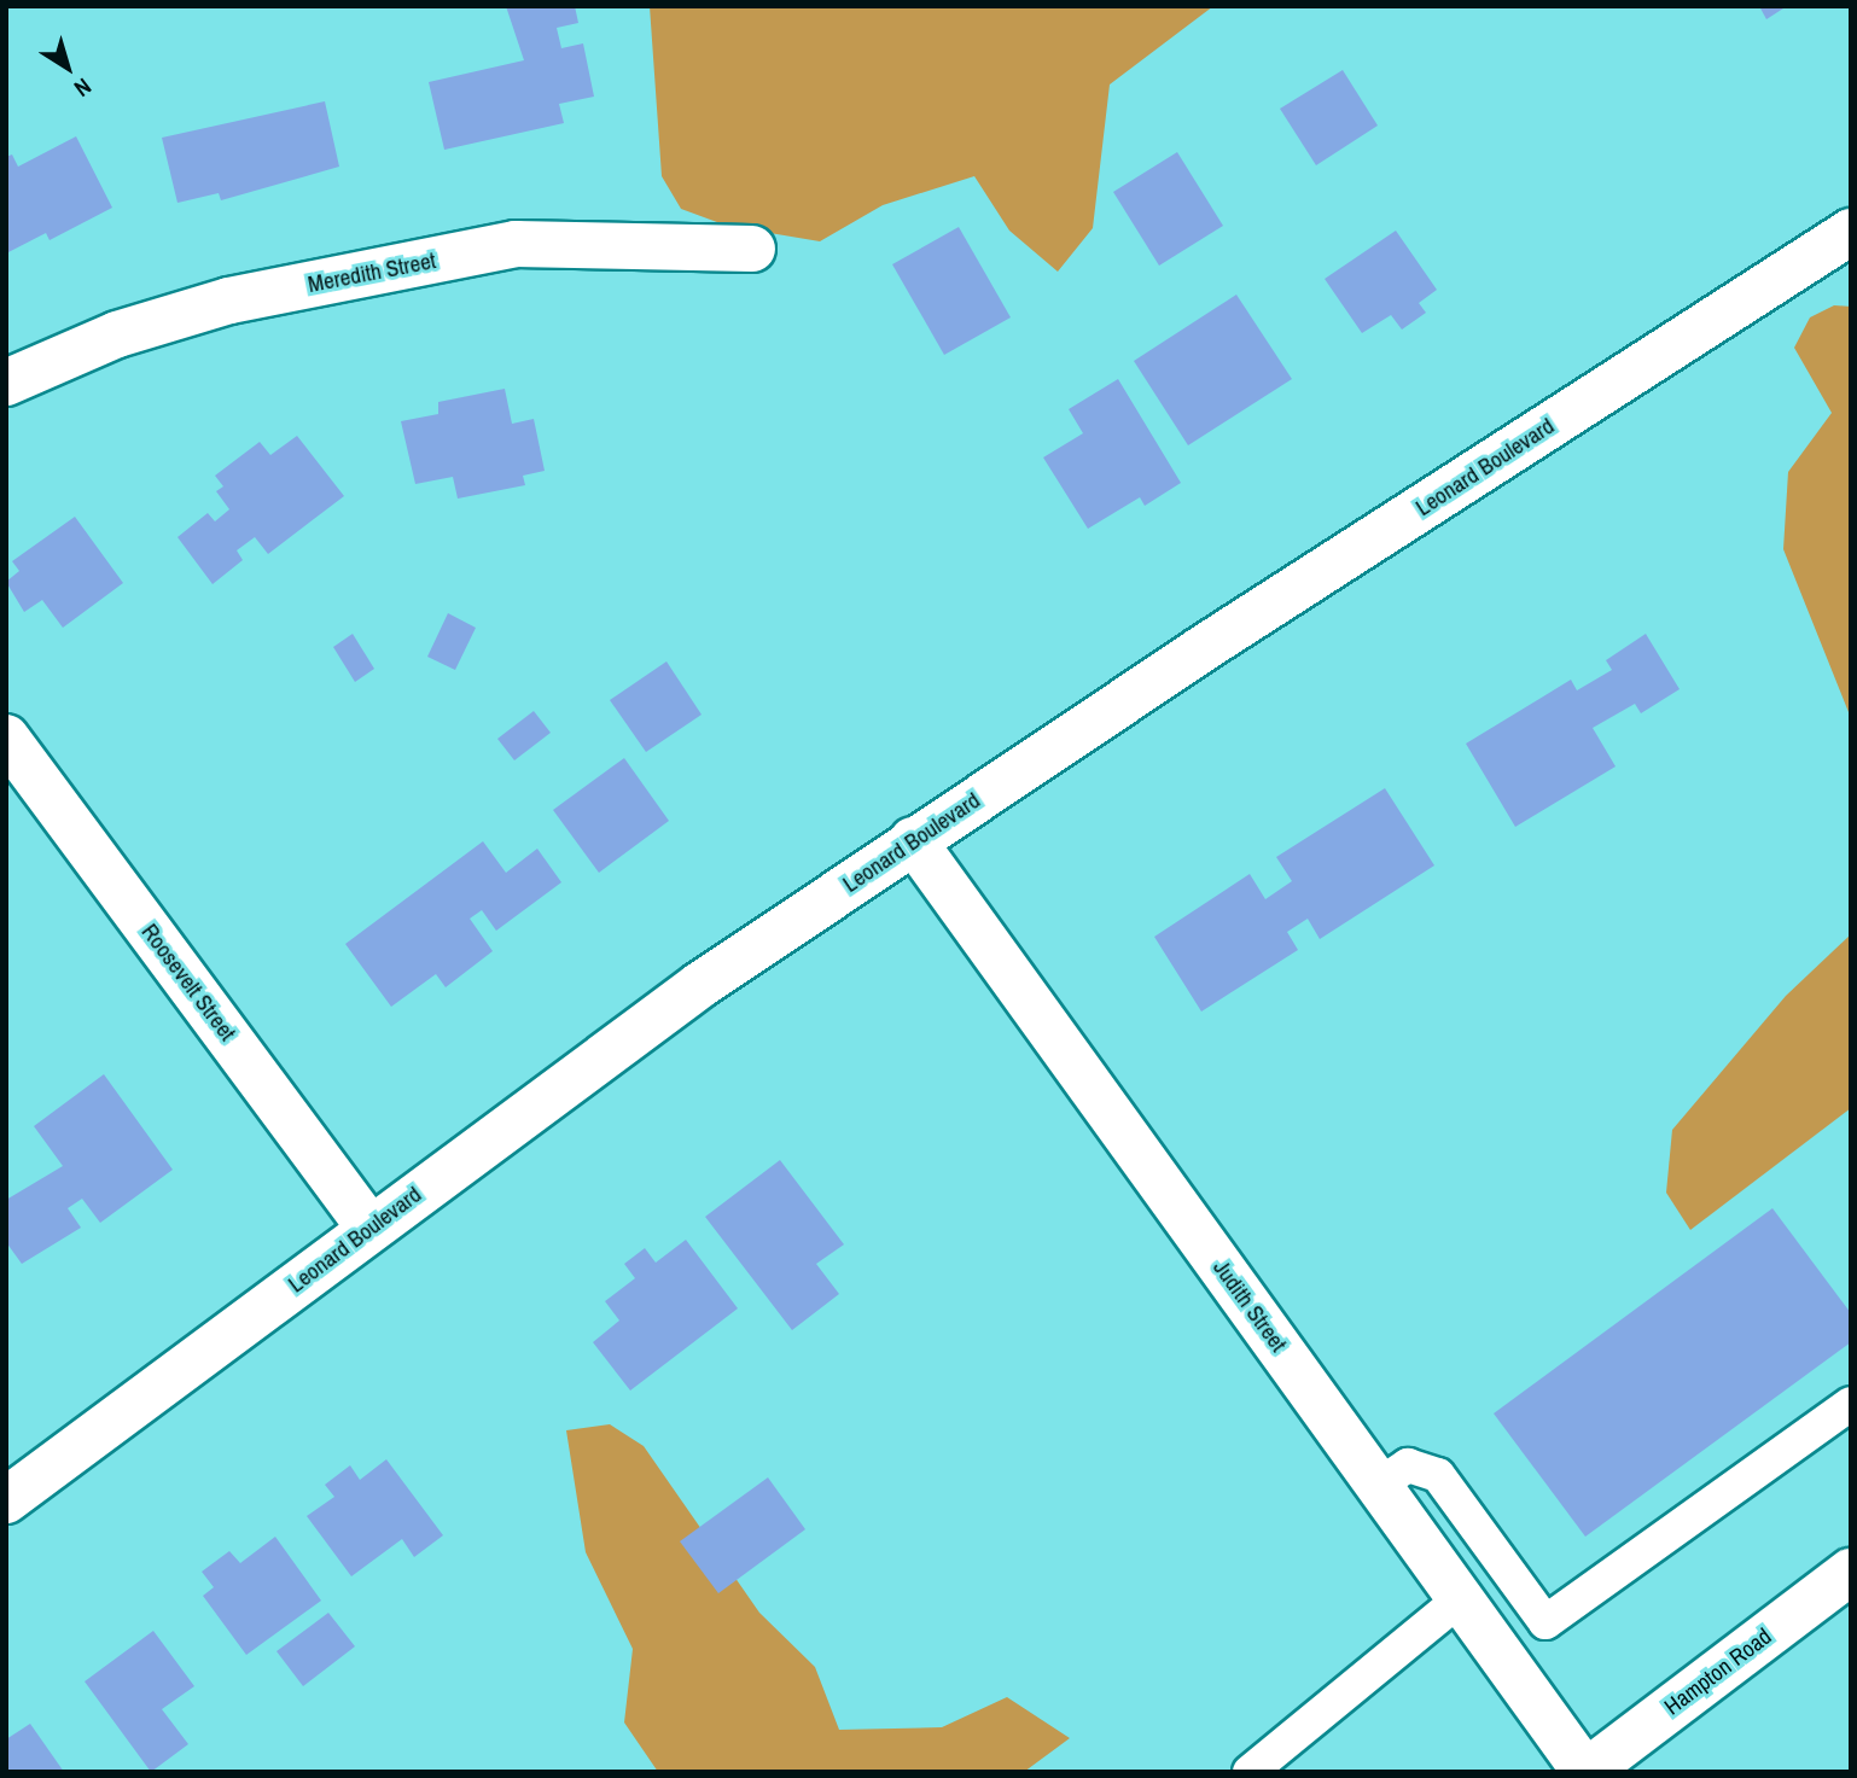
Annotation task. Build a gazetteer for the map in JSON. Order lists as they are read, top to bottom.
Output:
{
  "streets": {
    "street": [
      "Meredith Street",
      "Leonard Boulevard",
      "Roosevelt Street",
      "Judith Street",
      "Hampton Road"
    ]
  },
  "crossings": [
    ["Leonard Boulevard", "Roosevelt Street"],
    ["Leonard Boulevard", "Judith Street"],
    ["Judith Street", "Hampton Road"]
  ],
  "north": "bottom right"
}
